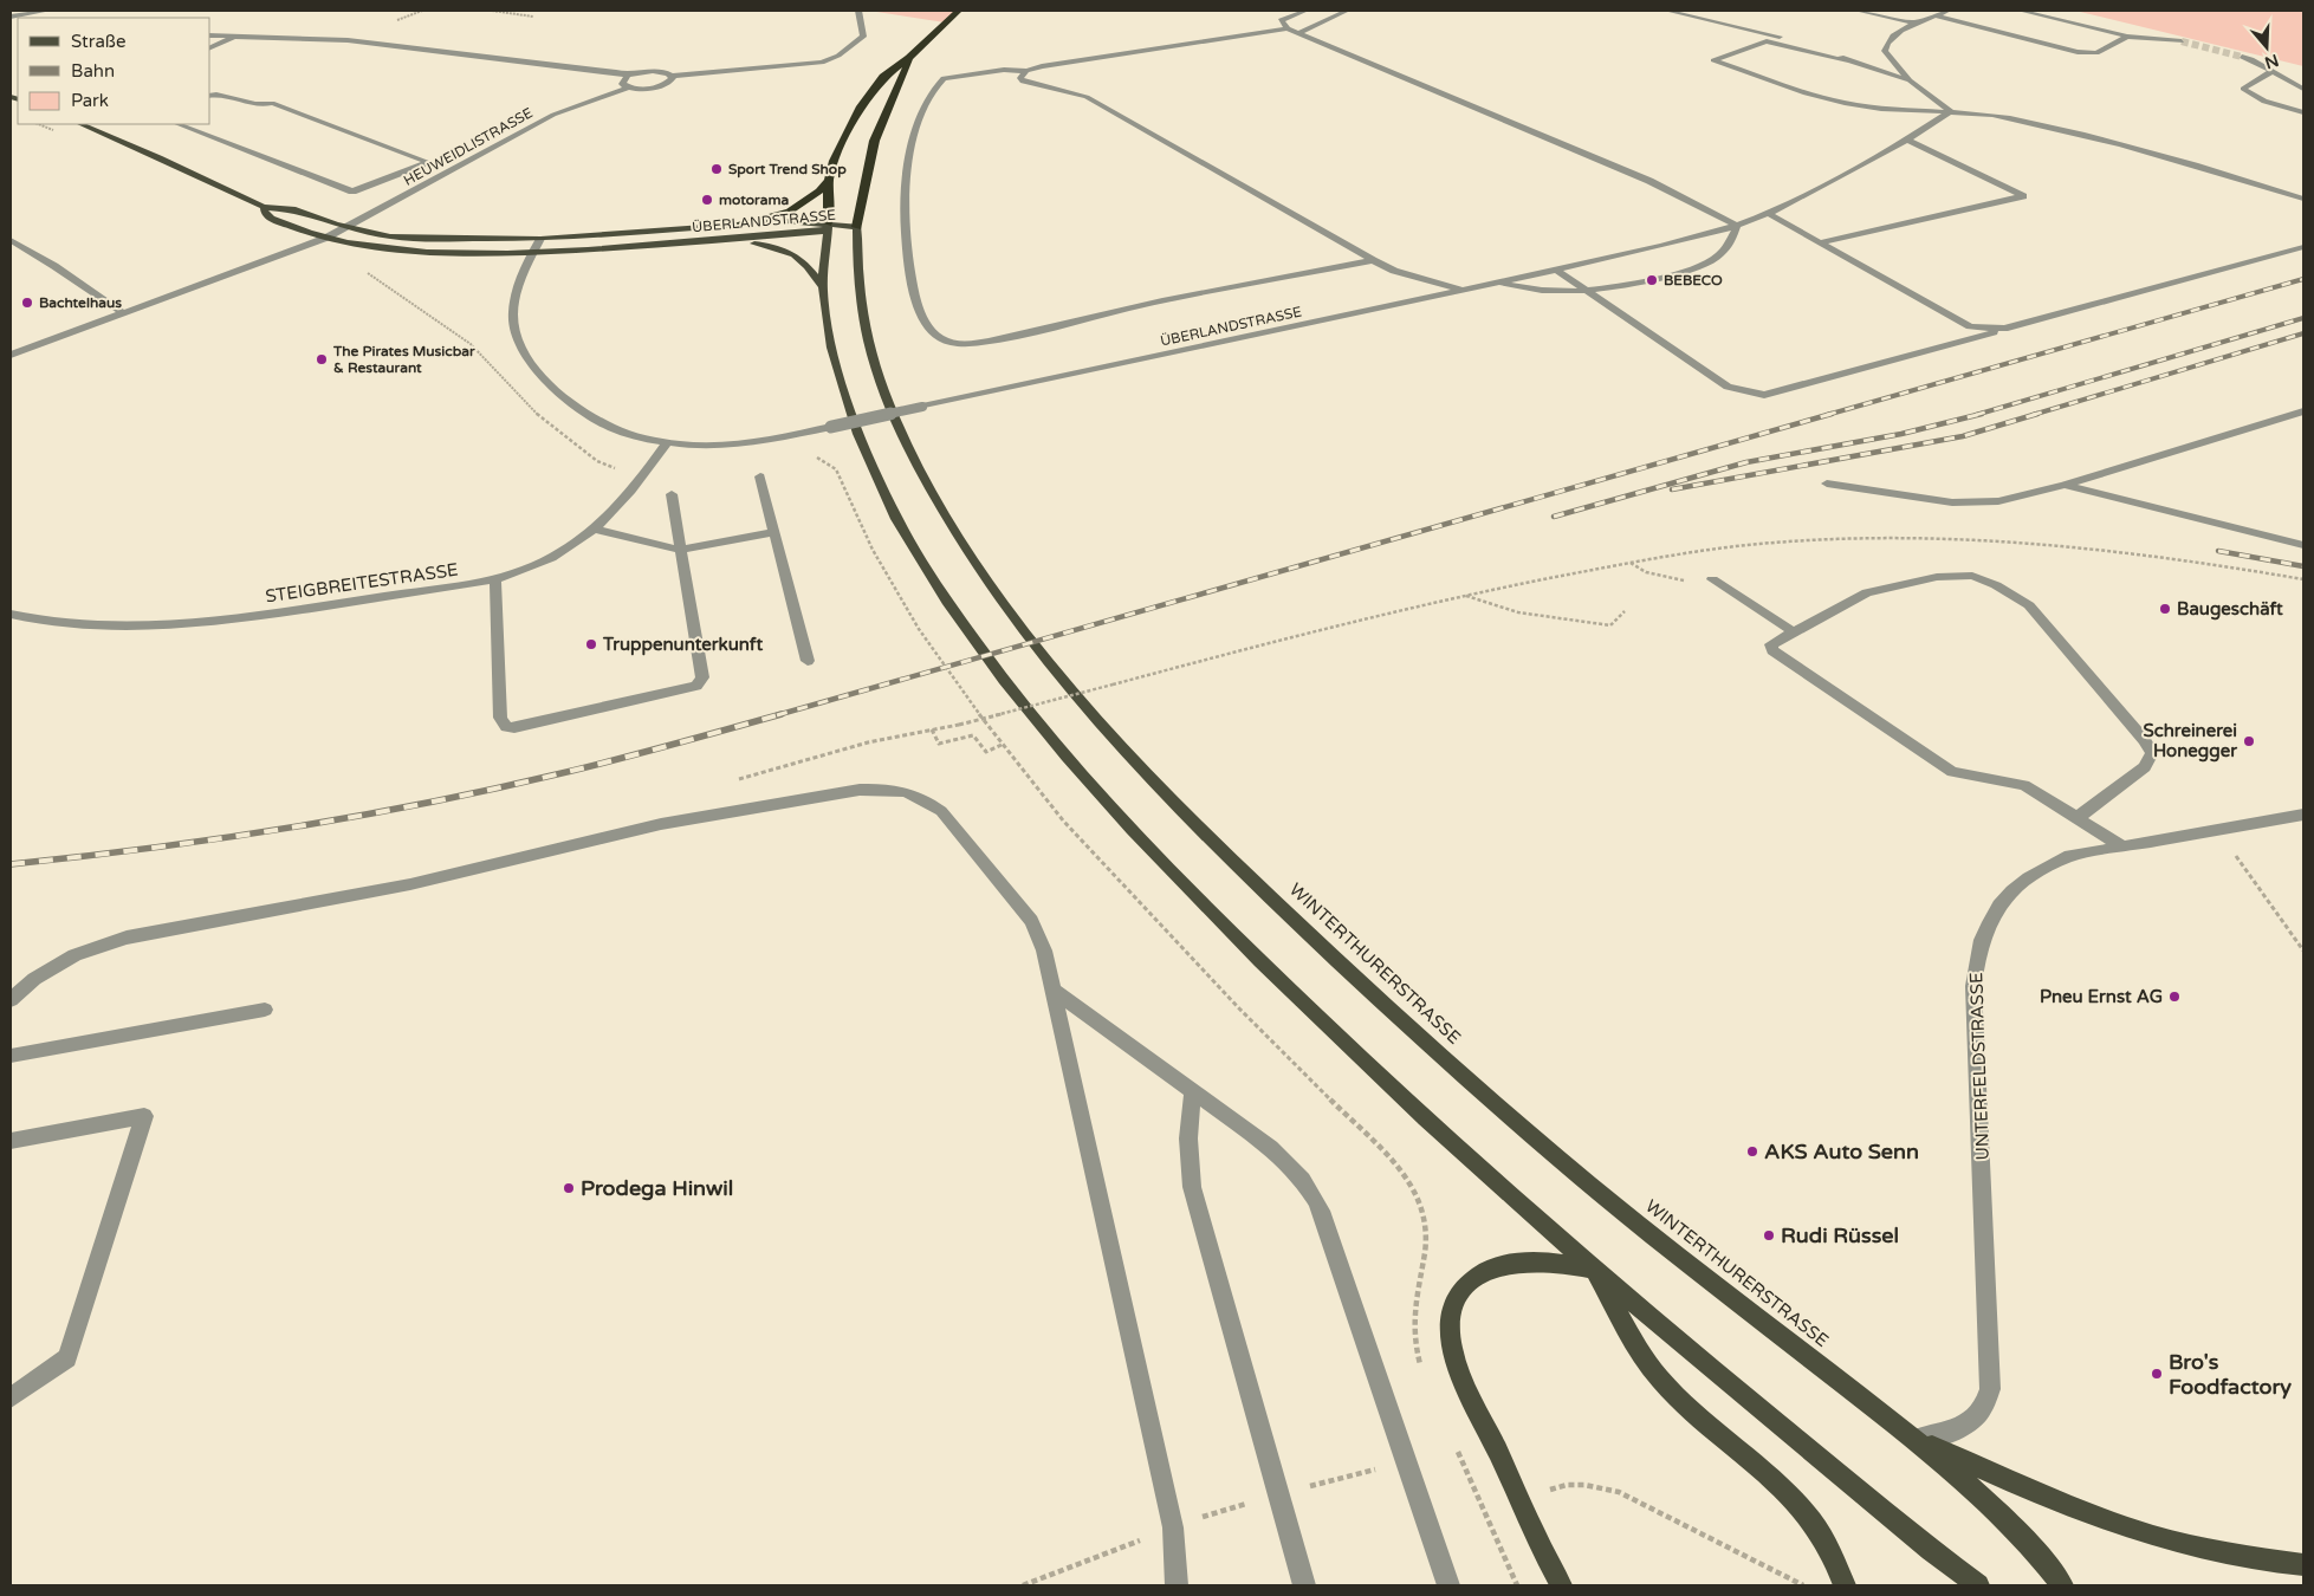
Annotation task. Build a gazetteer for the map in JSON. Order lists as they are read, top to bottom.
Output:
{
  "streets": {
    "main road": ["ÜBERLANDSTRASSE", "WINTERTHURERSTRASSE"],
    "street": ["HEUWEIDLISTRASSE", "STEIGBREITESTRASSE", "UNTERFELDSTRASSE"]
  },
  "crossings": [
    ["HEUWEIDLISTRASSE", "ÜBERLANDSTRASSE"],
    ["ÜBERLANDSTRASSE", "STEIGBREITESTRASSE"],
    ["ÜBERLANDSTRASSE", "WINTERTHURERSTRASSE"],
    ["WINTERTHURERSTRASSE", "UNTERFELDSTRASSE"]
  ],
  "places": [
    "Sport Trend Shop",
    "motorama",
    "BEBECO",
    "Bachtelhaus",
    "The Pirates Musicbar & Restaurant",
    "Baugeschäft",
    "Truppenunterkunft",
    "Schreinerei Honegger",
    "Pneu Ernst AG",
    "AKS Auto Senn",
    "Prodega Hinwil",
    "Rudi Rüssel",
    "Bro's Foodfactory"
  ],
  "legend": ["Straße", "Bahn", "Park"],
  "north": "bottom"
}
